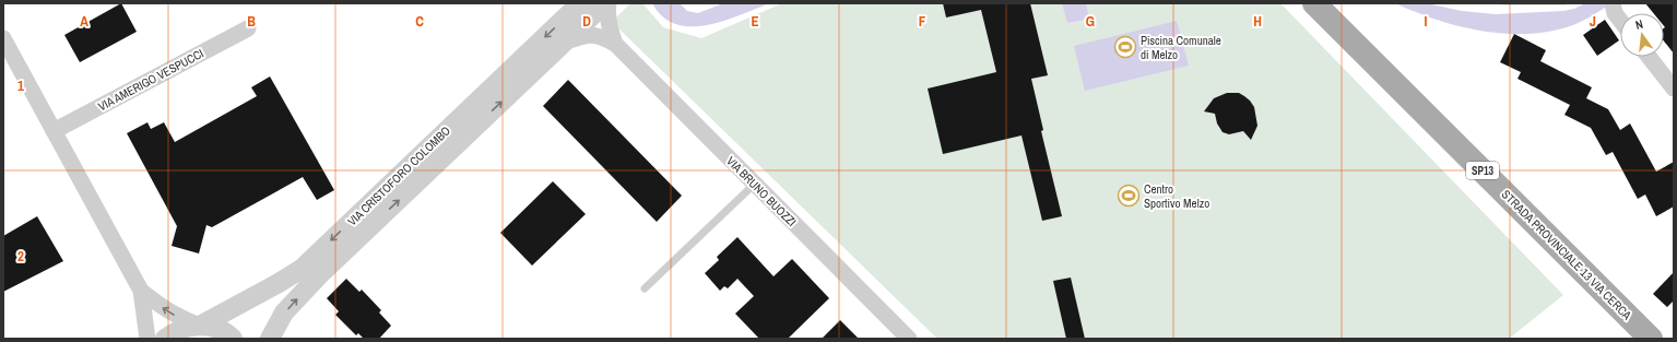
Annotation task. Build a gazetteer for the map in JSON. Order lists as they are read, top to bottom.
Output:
{
  "streets": {
    "main road": ["SP13", "STRADA PROVINCIALE 13 VIA CERCA"],
    "street": ["VIA AMERIGO VESPUCCI", "VIA CRISTOFORO COLOMBO", "VIA BRUNO BUOZZI"]
  },
  "crossings": [
    ["VIA CRISTOFORO COLOMBO", "VIA BRUNO BUOZZI"]
  ],
  "places": {
    "sports": ["Piscina Comunale di Melzo", "Centro Sportivo Melzo"]
  },
  "north": "top",
  "grid": {
    "columns": [
      "A",
      "B",
      "C",
      "D",
      "E",
      "F",
      "G",
      "H",
      "I",
      "J"
    ],
    "rows": ["1", "2"]
  }
}
